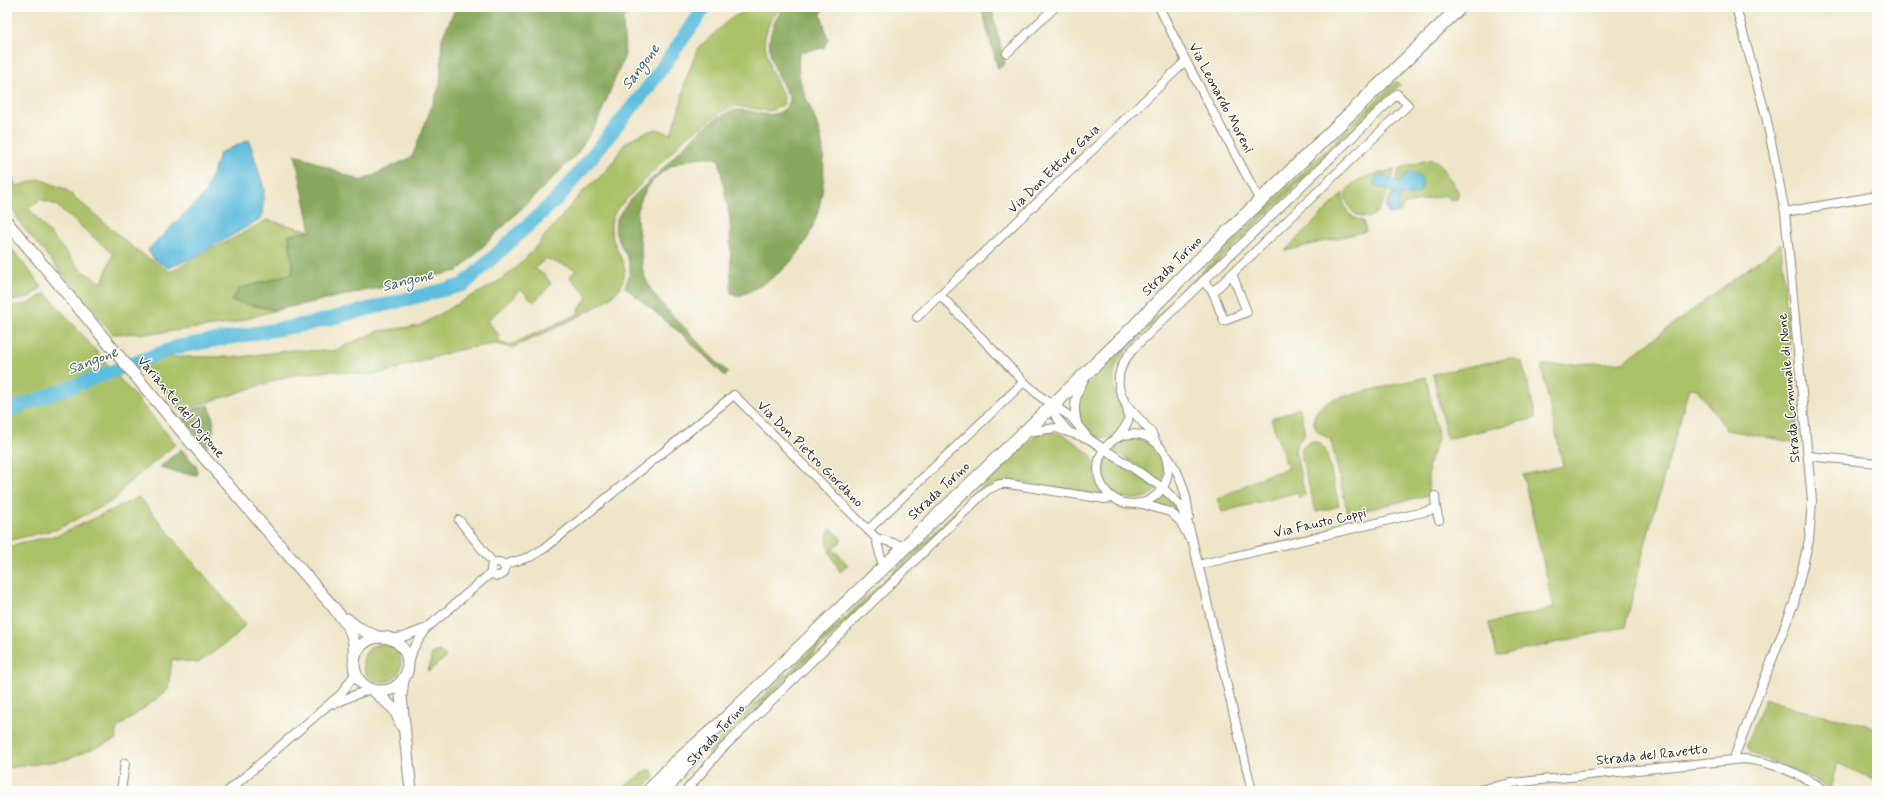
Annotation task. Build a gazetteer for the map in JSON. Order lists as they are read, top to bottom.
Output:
{
  "streets": {
    "main road": ["Strada Torino"],
    "street": [
      "Via Leonardo Moreni",
      "Via Don Ettore Gaia",
      "Strada Comunale di None",
      "Variante del Dojrone",
      "Via Don Pietro Giordano",
      "Via Fausto Coppi",
      "Strada del Ravetto"
    ]
  },
  "crossings": [
    ["Via Leonardo Moreni", "Via Don Ettore Gaia"],
    ["Via Leonardo Moreni", "Strada Torino"],
    ["Strada Torino", "Via Don Pietro Giordano"],
    ["Strada Comunale di None", "Strada del Ravetto"]
  ],
  "water": ["Sangone"]
}
